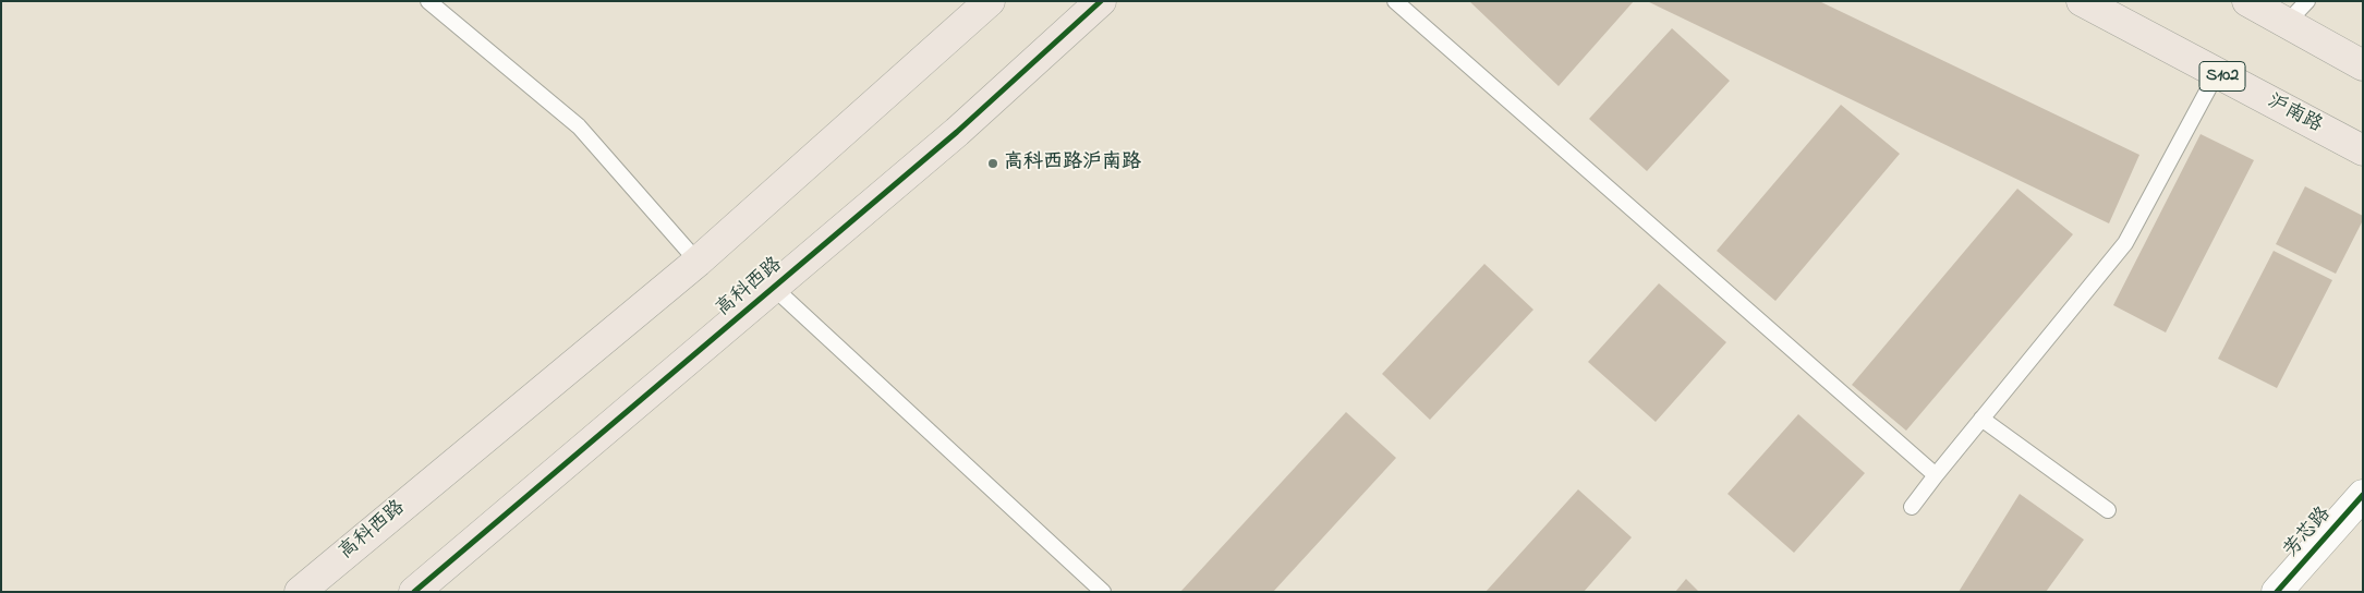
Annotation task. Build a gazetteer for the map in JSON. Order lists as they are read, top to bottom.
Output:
{
  "streets": {
    "main road": ["S102", "沪南路", "高科西路"],
    "street": ["芳芯路"]
  },
  "places": ["高科西路沪南路"]
}
